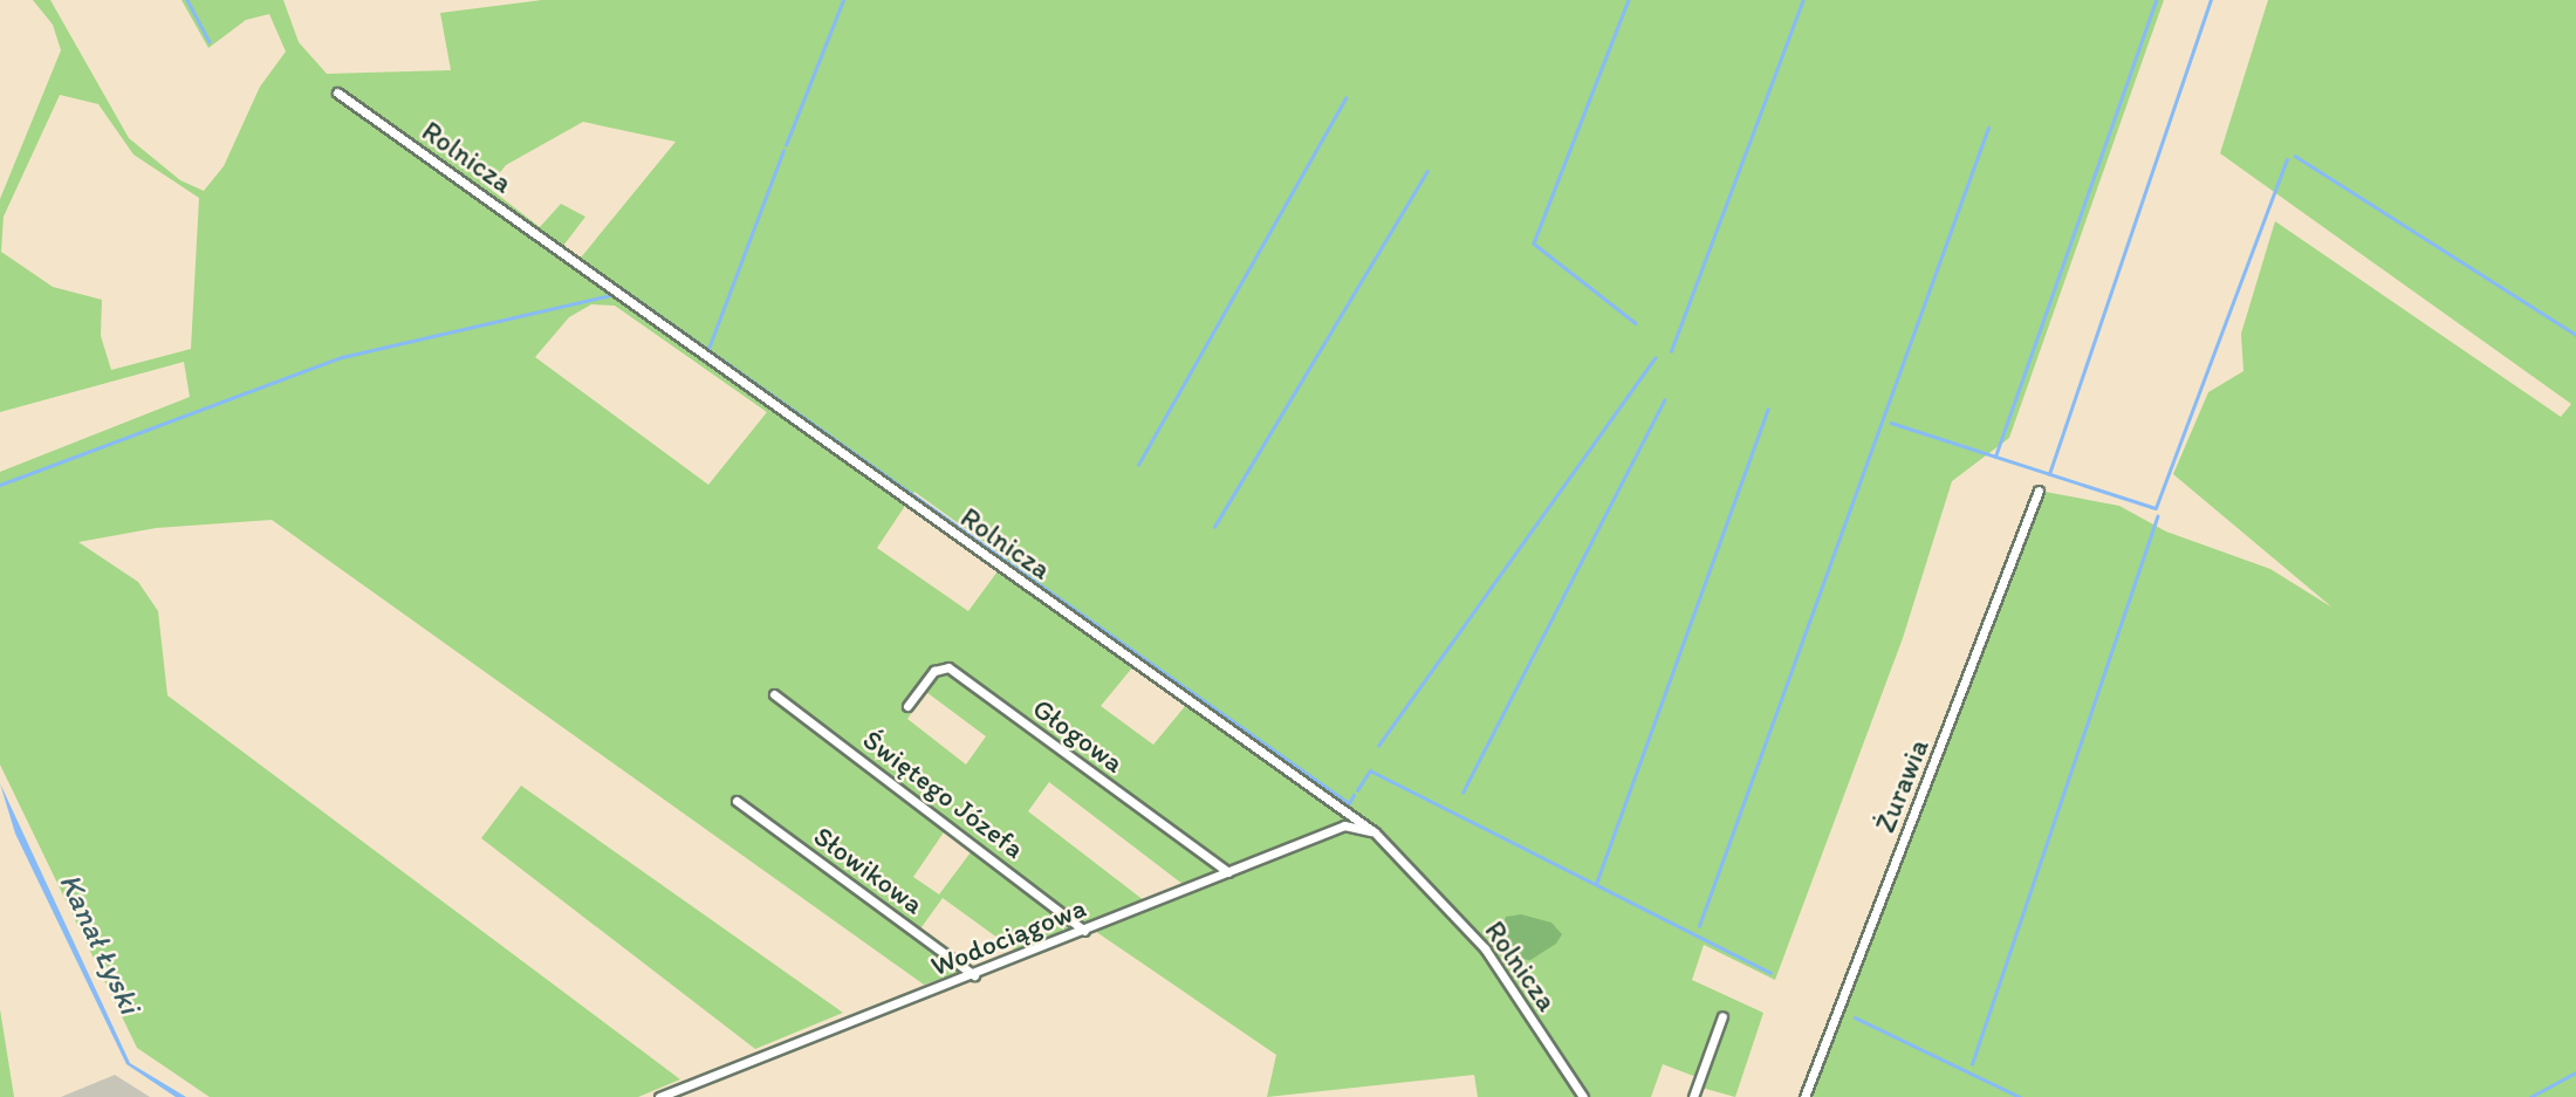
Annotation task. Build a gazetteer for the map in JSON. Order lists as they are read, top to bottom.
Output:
{
  "streets": {
    "street": [
      "Rolnicza",
      "Głogowa",
      "Żurawia",
      "Świętego Józefa",
      "Słowikowa",
      "Wodociągowa"
    ]
  },
  "crossings": [
    ["Rolnicza", "Wodociągowa"],
    ["Głogowa", "Wodociągowa"],
    ["Świętego Józefa", "Wodociągowa"],
    ["Słowikowa", "Wodociągowa"]
  ],
  "water": ["Kanał Łyski"]
}
